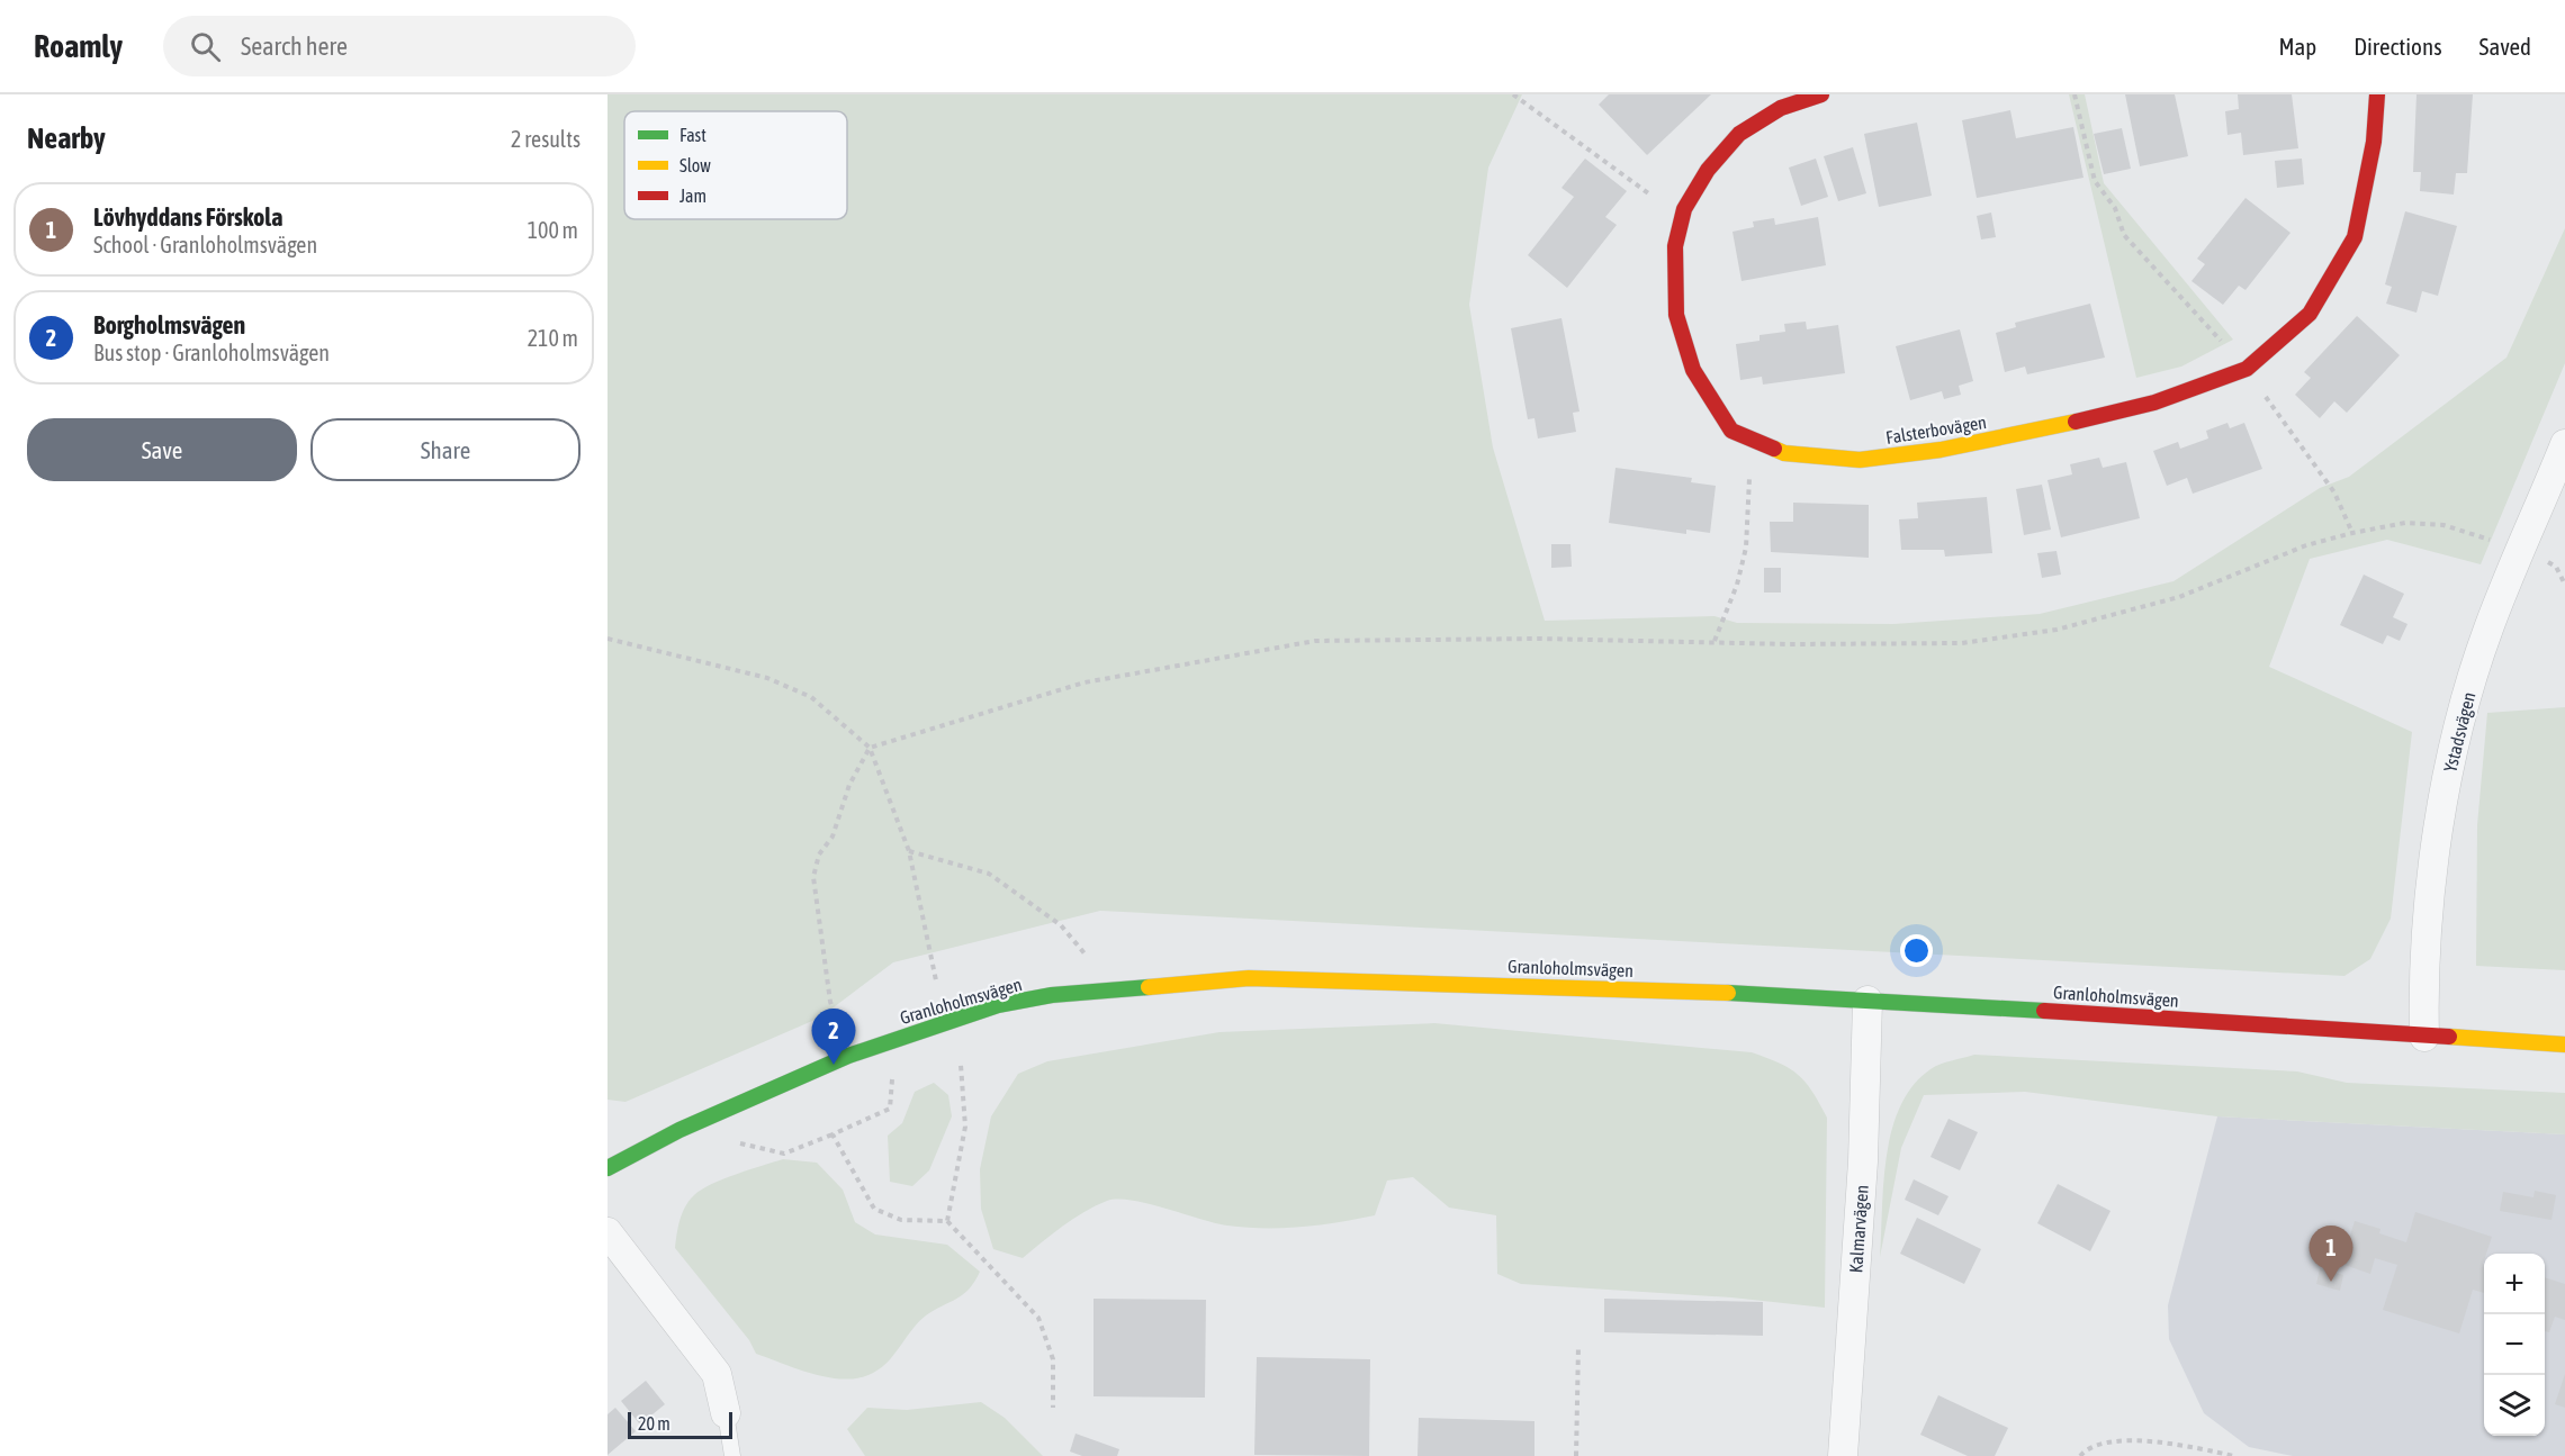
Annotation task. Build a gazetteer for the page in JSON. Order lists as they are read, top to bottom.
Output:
{
  "streets": {
    "street": [
      "Falsterbovägen",
      "Ystadsvägen",
      "Granloholmsvägen",
      "Kalmarvägen"
    ]
  },
  "crossings": [
    ["Ystadsvägen", "Granloholmsvägen"],
    ["Granloholmsvägen", "Kalmarvägen"]
  ],
  "legend": ["Fast", "Slow", "Jam"],
  "scale_bar": "20 m",
  "page": {
    "header": "Roamly",
    "search": "Search here",
    "nav": ["Map", "Directions", "Saved"],
    "heading": ["Nearby", "2 results"],
    "list": [
      {
        "mark": "1",
        "name": "Lövhyddans Förskola",
        "note": "School · Granloholmsvägen",
        "value": "100 m"
      },
      {
        "mark": "2",
        "name": "Borgholmsvägen",
        "note": "Bus stop · Granloholmsvägen",
        "value": "210 m"
      }
    ],
    "buttons": ["Save", "Share"],
    "pins": ["2", "1"],
    "map_buttons": ["+", "−"],
    "scale": "20 m"
  }
}
